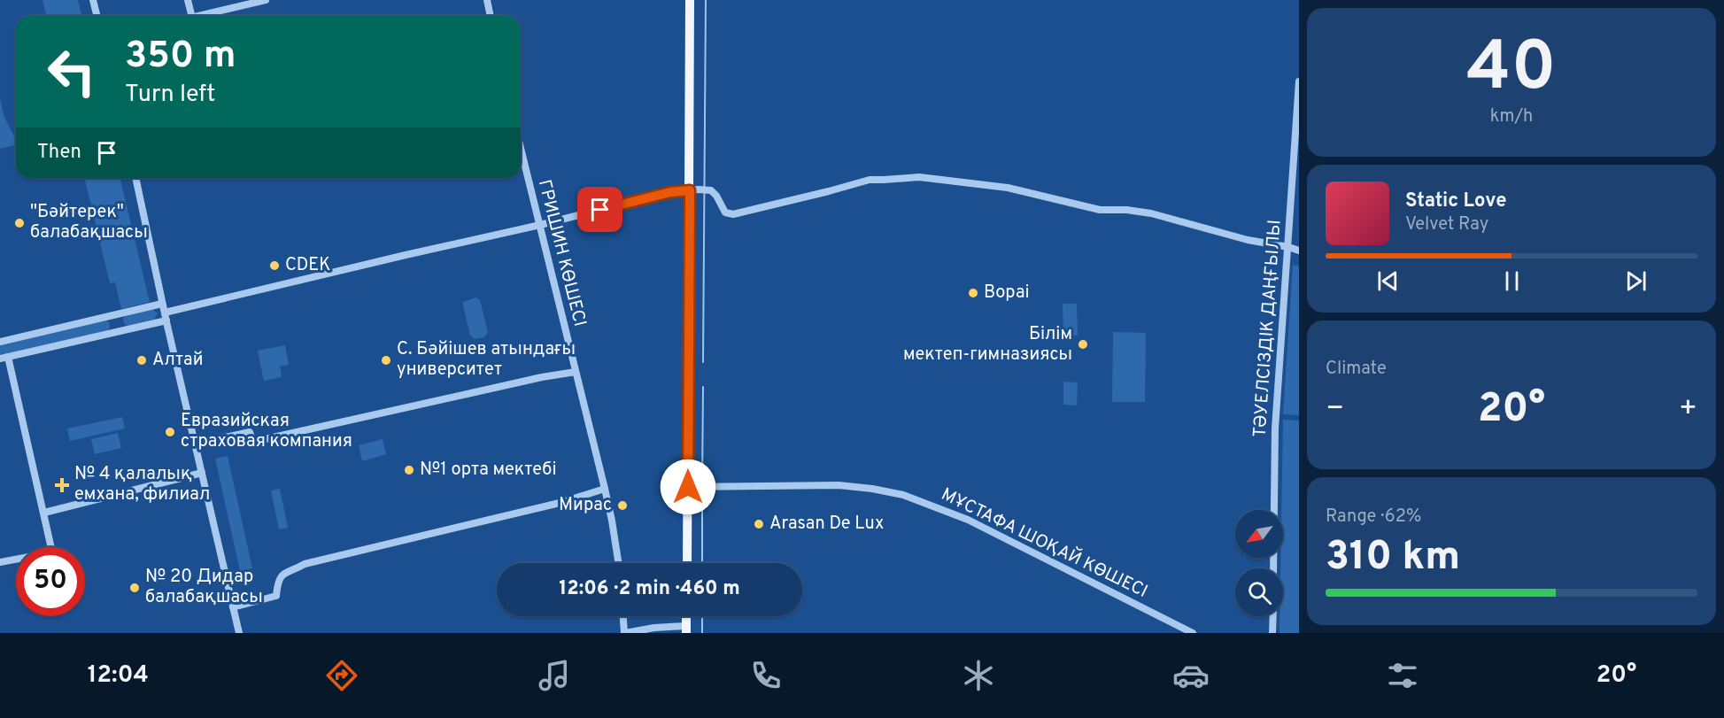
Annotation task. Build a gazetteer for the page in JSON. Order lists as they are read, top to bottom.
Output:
{
  "streets": {
    "street": ["ГРИШИН КӨШЕСІ", "ТӘУЕЛСІЗДІК ДАҢҒЫЛЫ", "МҰСТАФА ШОҚАЙ КӨШЕСІ"]
  },
  "places": {
    "other": [
      "\"Бәйтерек\" балабақшасы",
      "CDEK",
      "Bopai",
      "Білім мектеп-гимназиясы",
      "Алтай",
      "С. Бәйішев атындағы университет",
      "Евразийская страховая компания",
      "№1 орта мектебі",
      "Мирас",
      "Arasan De Lux",
      "№ 20 Дидар балабақшасы"
    ],
    "health": ["№ 4 қалалық емхана, филиал"]
  },
  "north": "bottom left",
  "page": {
    "tile": [
      ["40", "km/h"],
      "Climate",
      ["Range · 62%", "310 km"]
    ],
    "turn": ["350 m", "Turn left"],
    "then": "Then",
    "song": ["Static Love", "Velvet Ray"],
    "heat": ["−", "20°", "+"],
    "limit": "50",
    "trip": "12:06 · 2 min · 460 m",
    "tabs": ["12:04", "20°"]
  }
}
